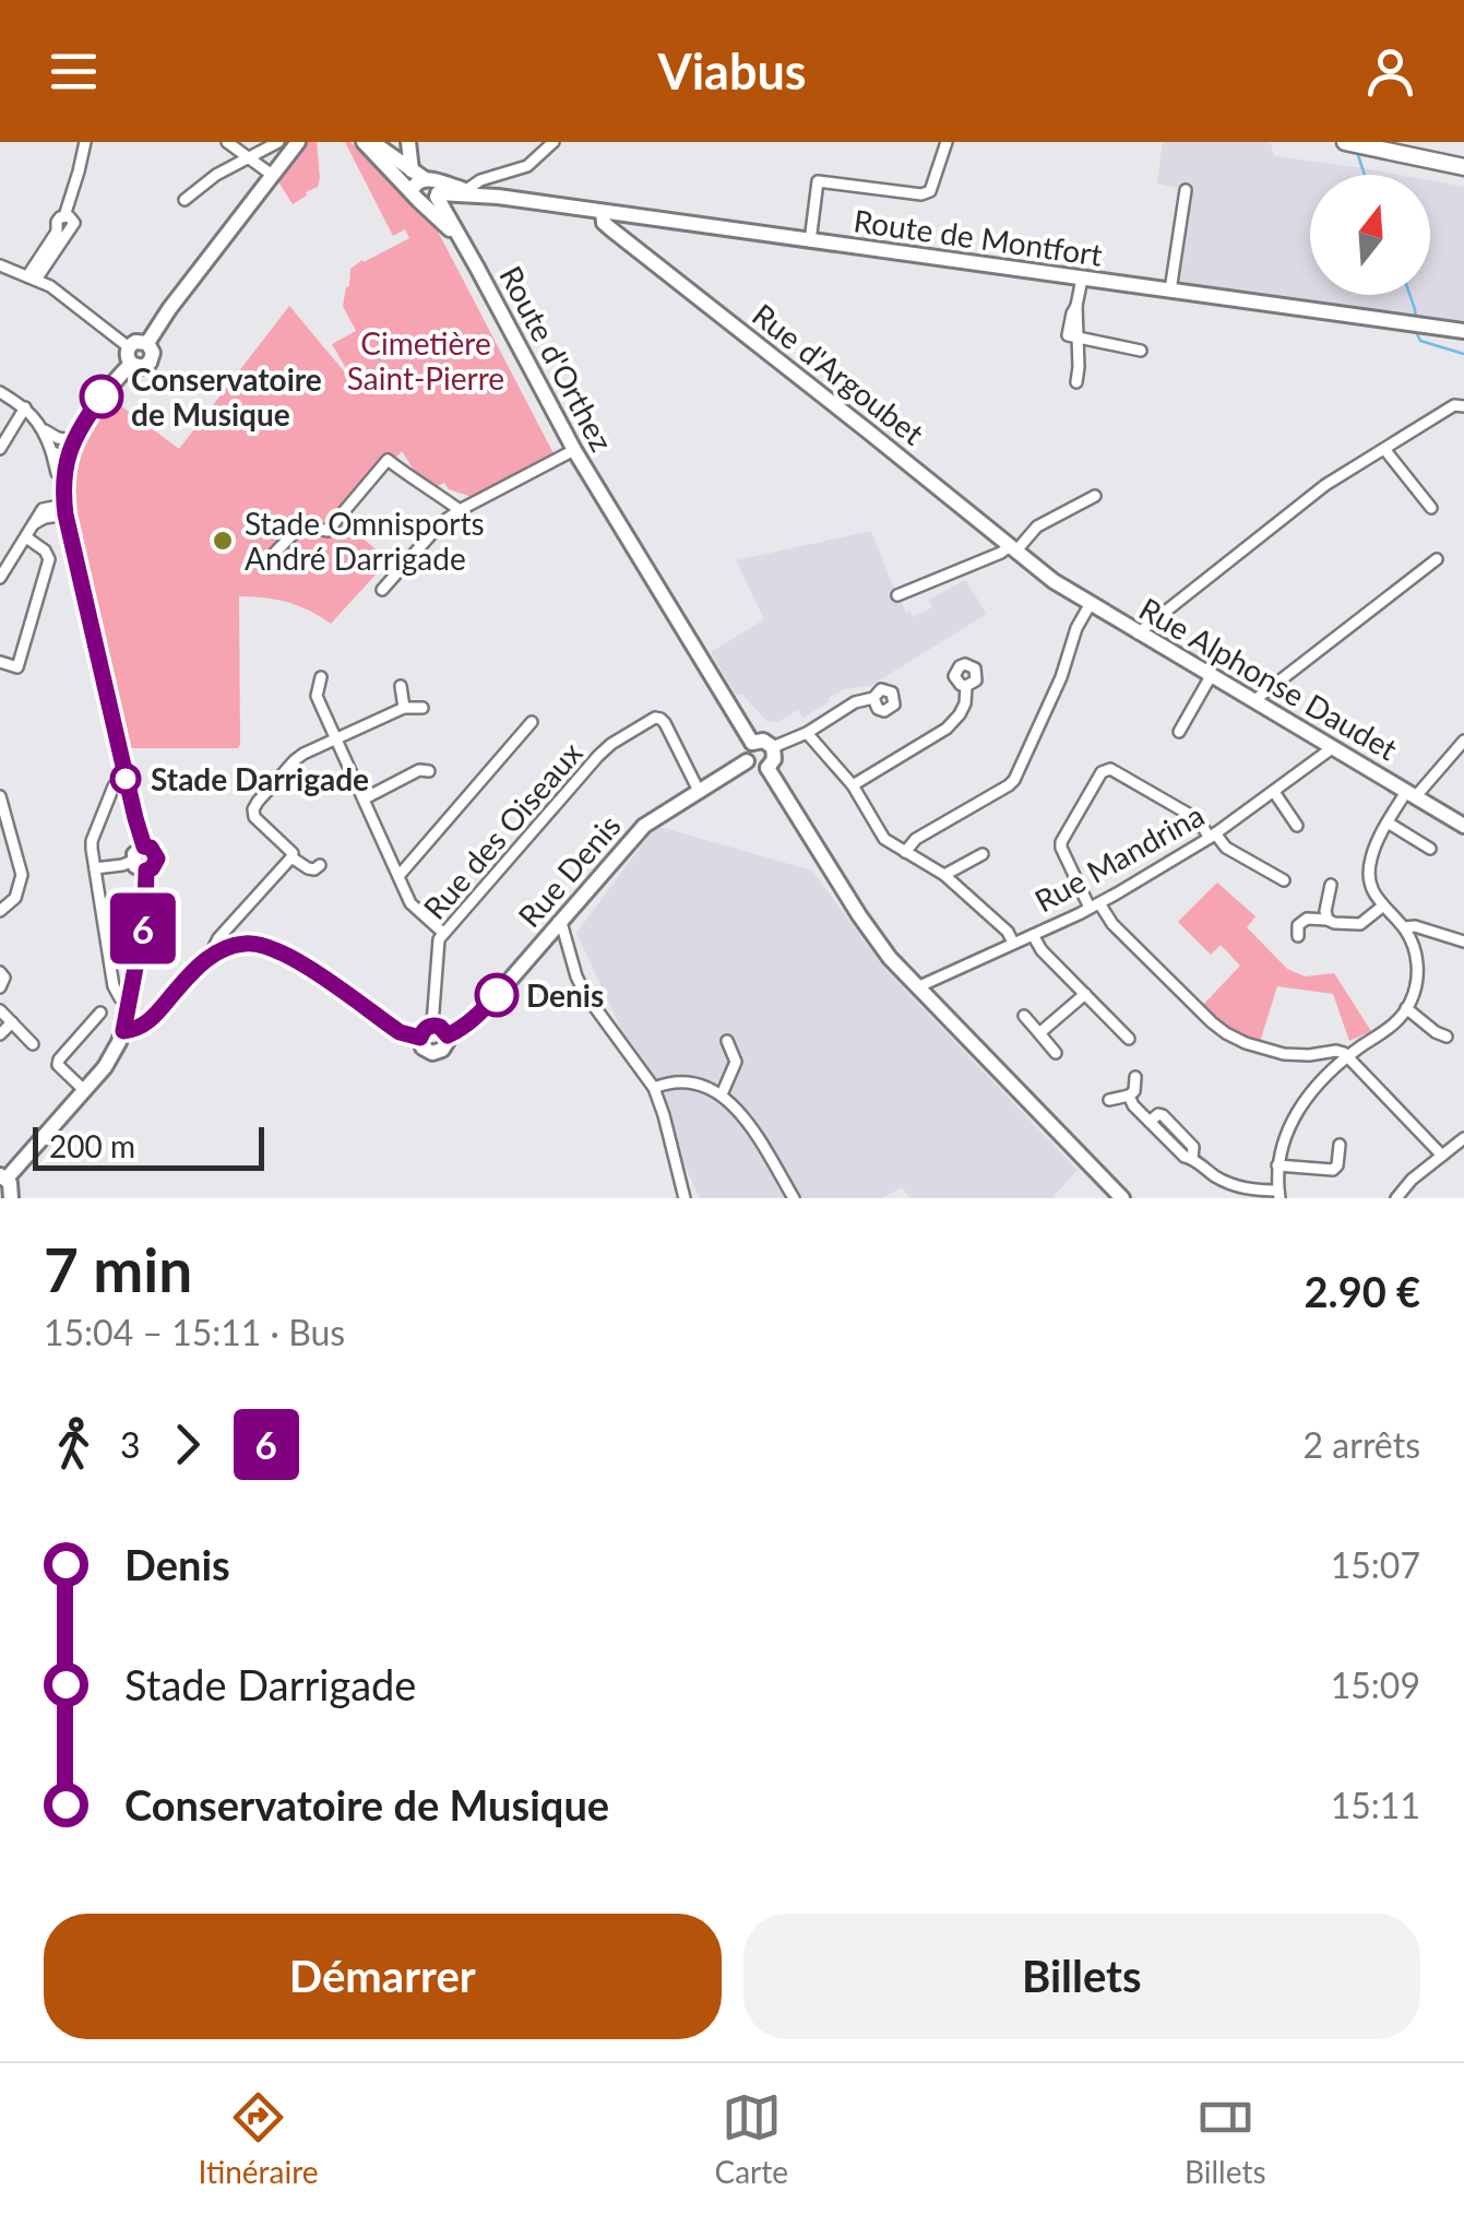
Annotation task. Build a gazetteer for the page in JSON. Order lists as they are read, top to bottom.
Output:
{
  "streets": {
    "main road": [
      "Route de Montfort",
      "Route d'Orthez",
      "Rue d'Argoubet",
      "Rue Alphonse Daudet",
      "Rue Denis"
    ],
    "street": ["Rue des Oiseaux", "Rue Mandrina"]
  },
  "crossings": [
    ["Route de Montfort", "Route d'Orthez"],
    ["Route de Montfort", "Rue d'Argoubet"],
    ["Route d'Orthez", "Rue Denis"],
    ["Rue d'Argoubet", "Rue Alphonse Daudet"],
    ["Rue Alphonse Daudet", "Rue Mandrina"],
    ["Rue des Oiseaux", "Rue Denis"]
  ],
  "parks": ["Cimetière Saint-Pierre"],
  "places": [
    "Conservatoire de Musique",
    "Stade Omnisports André Darrigade",
    "Stade Darrigade",
    "Denis"
  ],
  "lines": ["bus line 6"],
  "scale_bar": "200 m",
  "north": "top",
  "page": {
    "header": "Viabus",
    "on_map": "6",
    "scale": "200 m",
    "heading": ["7 min", "15:04 – 15:11 · Bus", "2.90 €"],
    "legs": ["3", "6", "2 arrêts"],
    "list": [
      {
        "name": "Denis",
        "value": "15:07"
      },
      {
        "name": "Stade Darrigade",
        "value": "15:09"
      },
      {
        "name": "Conservatoire de Musique",
        "value": "15:11"
      }
    ],
    "buttons": ["Démarrer", "Billets"],
    "tabs": ["Itinéraire", "Carte", "Billets"]
  }
}
